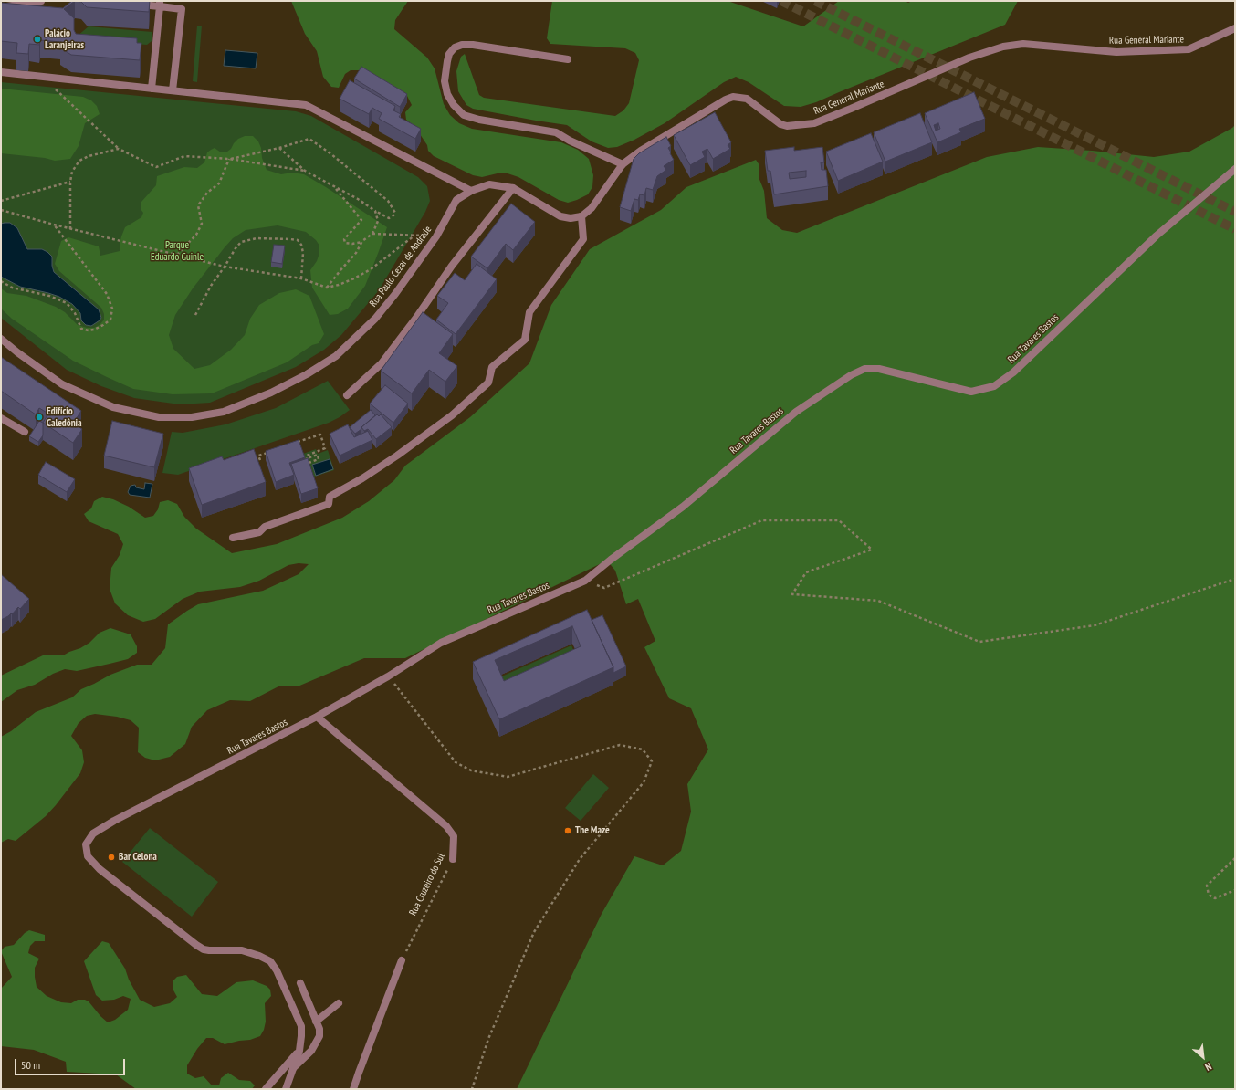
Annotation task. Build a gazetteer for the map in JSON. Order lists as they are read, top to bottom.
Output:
{
  "streets": {
    "street": [
      "Rua General Mariante",
      "Rua Paulo Cezar de Andrade",
      "Rua Tavares Bastos",
      "Rua Cruzeiro do Sul"
    ]
  },
  "crossings": [
    ["Rua Tavares Bastos", "Rua Cruzeiro do Sul"]
  ],
  "parks": ["Parque Eduardo Guinle"],
  "places": [
    "Palácio Laranjeiras",
    "Edifício Caledônia",
    "The Maze",
    "Bar Celona"
  ],
  "scale_bar": "50 m",
  "north": "bottom right"
}
